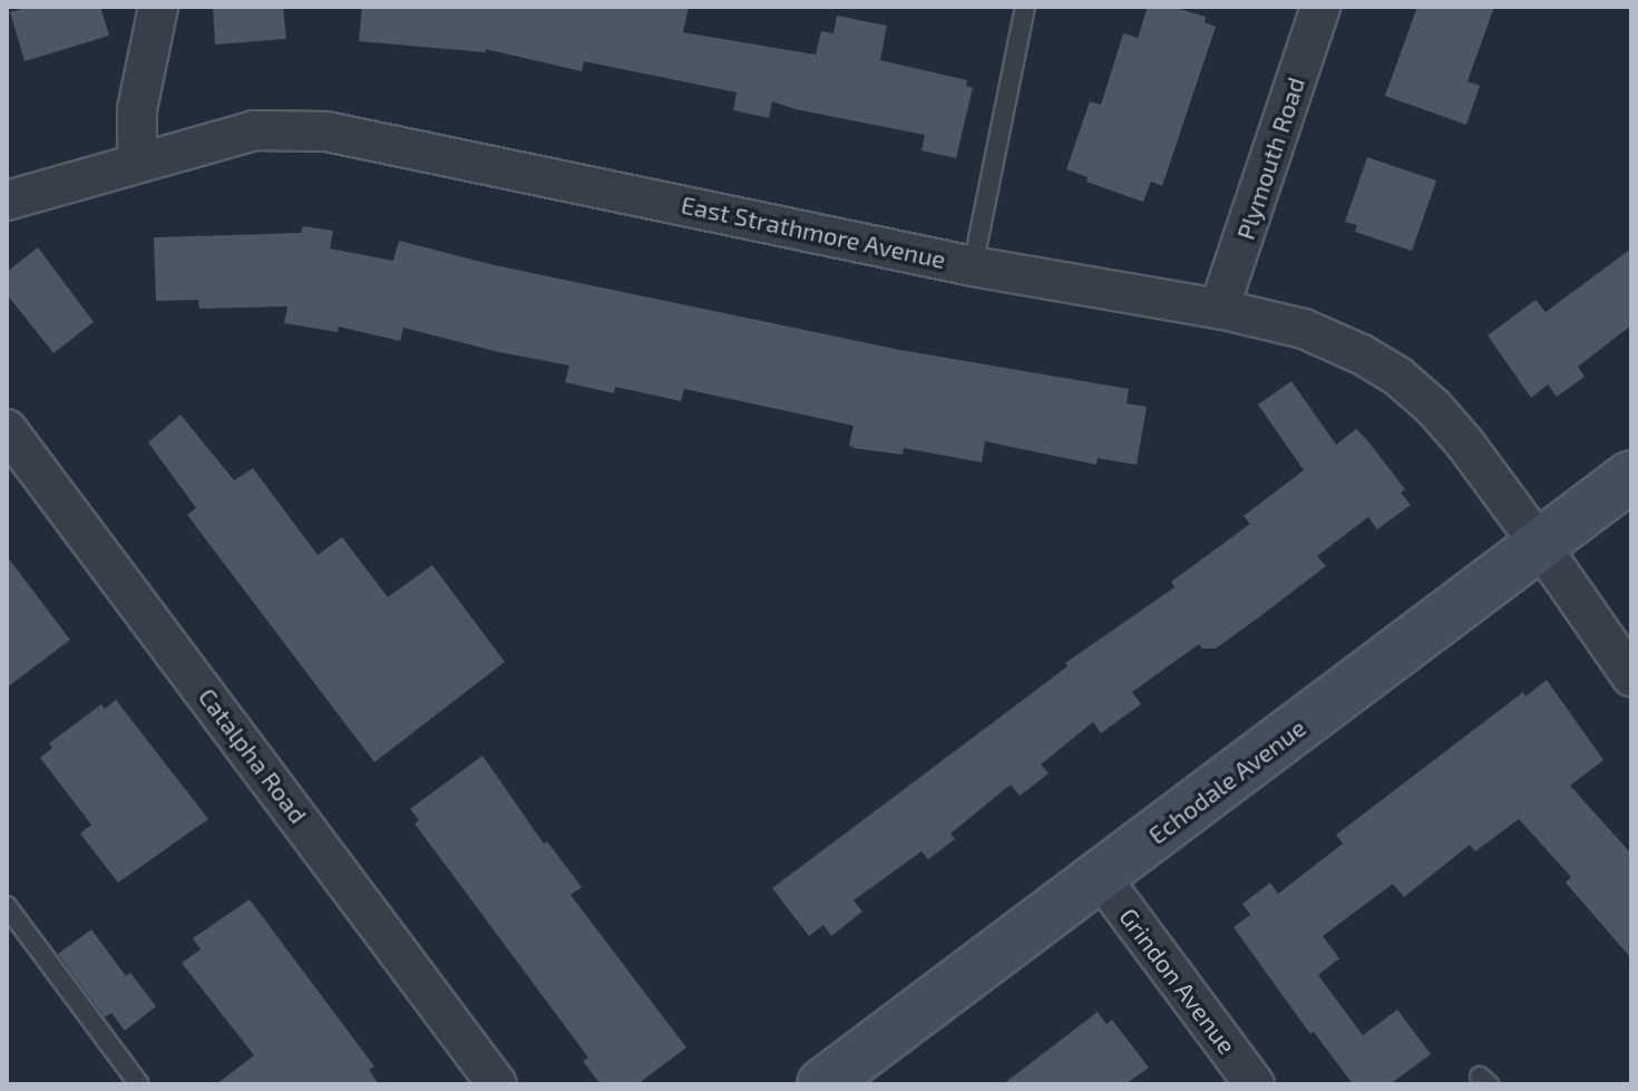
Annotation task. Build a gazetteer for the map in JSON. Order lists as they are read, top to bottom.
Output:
{
  "streets": {
    "main road": ["Echodale Avenue"],
    "street": [
      "Plymouth Road",
      "East Strathmore Avenue",
      "Catalpha Road",
      "Grindon Avenue"
    ]
  },
  "crossings": [
    ["Plymouth Road", "East Strathmore Avenue"],
    ["East Strathmore Avenue", "Echodale Avenue"],
    ["Echodale Avenue", "Grindon Avenue"]
  ]
}
